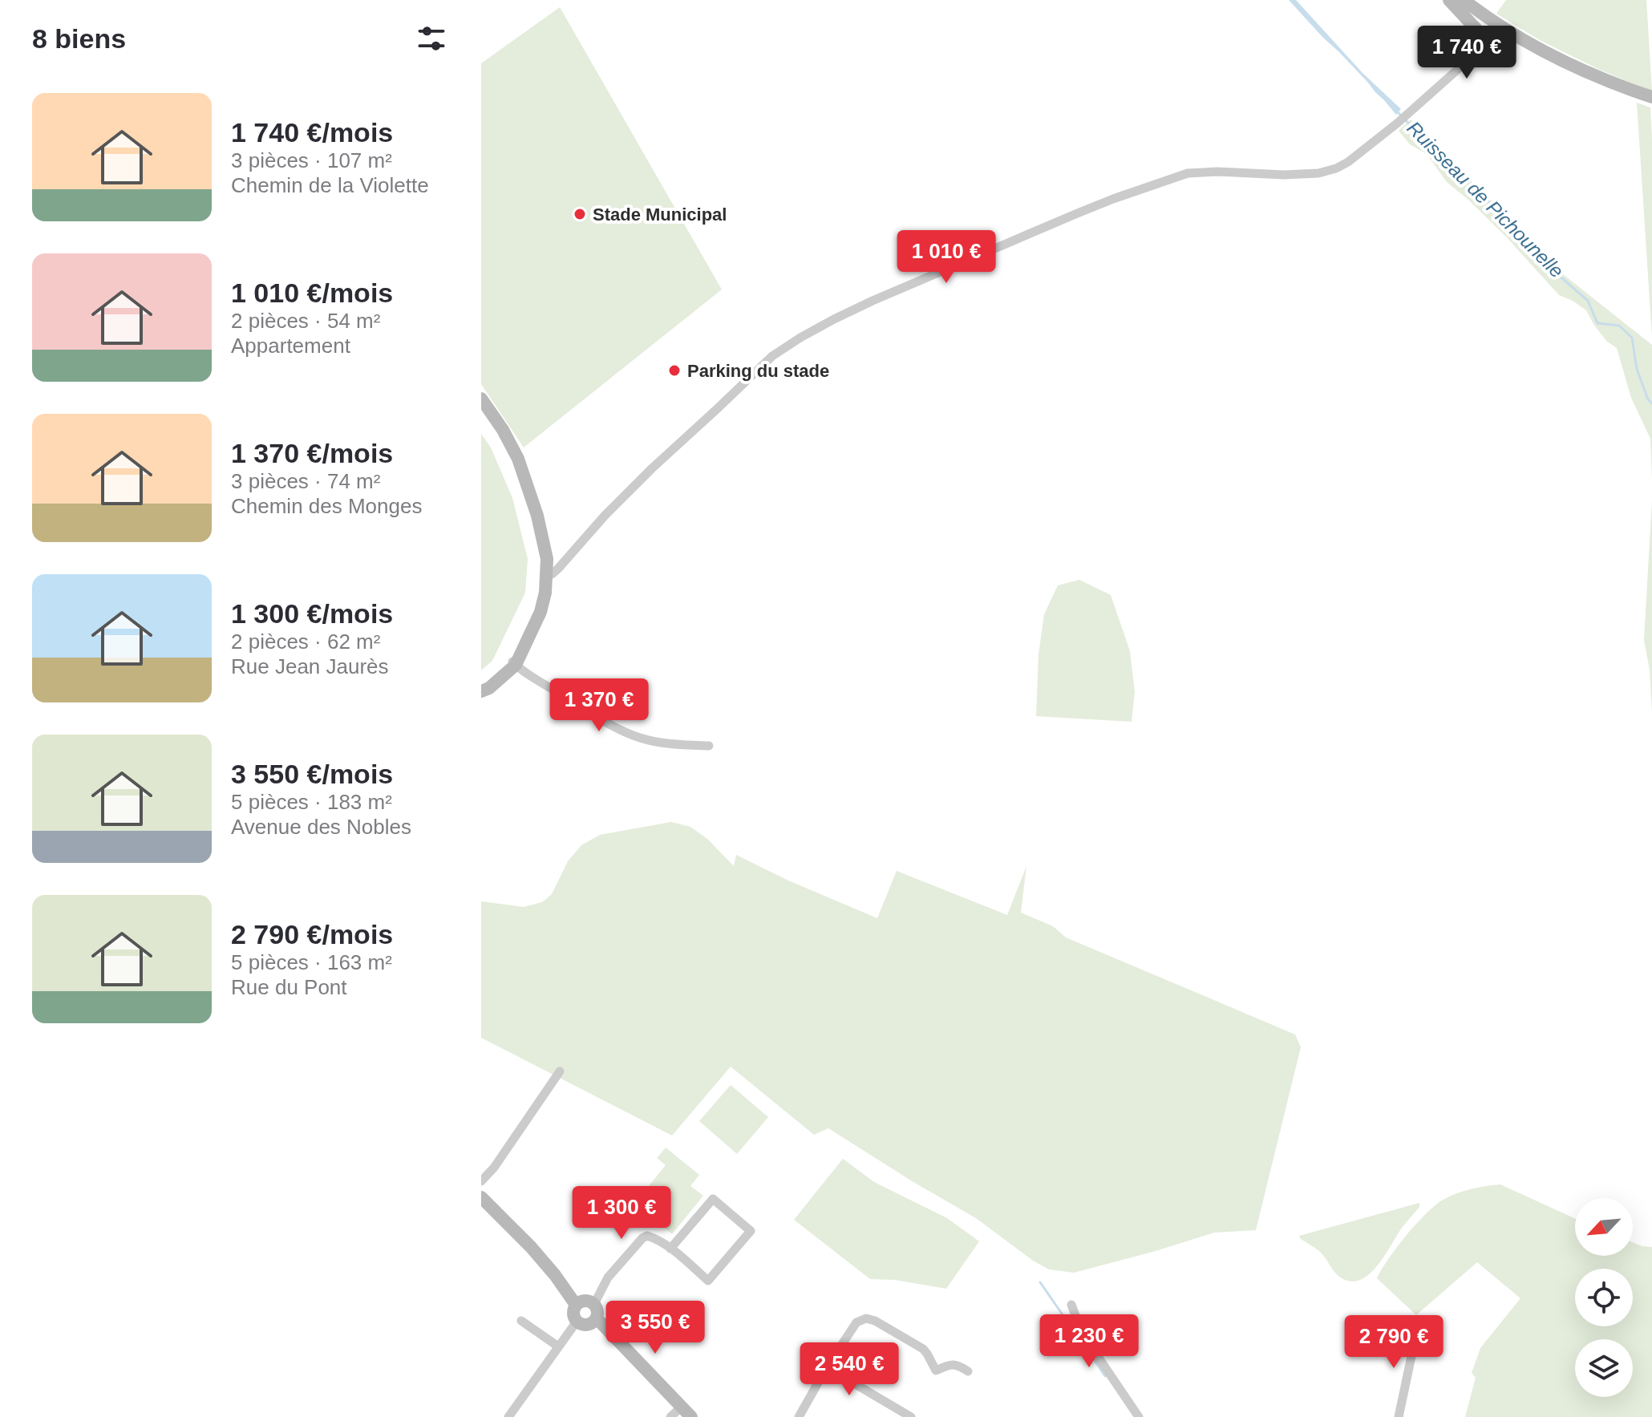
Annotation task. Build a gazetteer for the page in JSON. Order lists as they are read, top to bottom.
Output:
{
  "water": ["Ruisseau de Pichounelle"],
  "places": ["Stade Municipal", "Parking du stade"],
  "north": "bottom left",
  "page": {
    "heading": "8 biens",
    "price": [
      "1 740 €",
      "1 010 €",
      "1 370 €",
      "1 300 €",
      "3 550 €",
      "1 230 €",
      "2 790 €",
      "2 540 €"
    ],
    "list": [
      {
        "name": "1 740 €/mois",
        "note": "3 pièces · 107 m² · Chemin de la Violette"
      },
      {
        "name": "1 010 €/mois",
        "note": "2 pièces · 54 m² · Appartement"
      },
      {
        "name": "1 370 €/mois",
        "note": "3 pièces · 74 m² · Chemin des Monges"
      },
      {
        "name": "1 300 €/mois",
        "note": "2 pièces · 62 m² · Rue Jean Jaurès"
      },
      {
        "name": "3 550 €/mois",
        "note": "5 pièces · 183 m² · Avenue des Nobles"
      },
      {
        "name": "2 790 €/mois",
        "note": "5 pièces · 163 m² · Rue du Pont"
      }
    ]
  }
}
